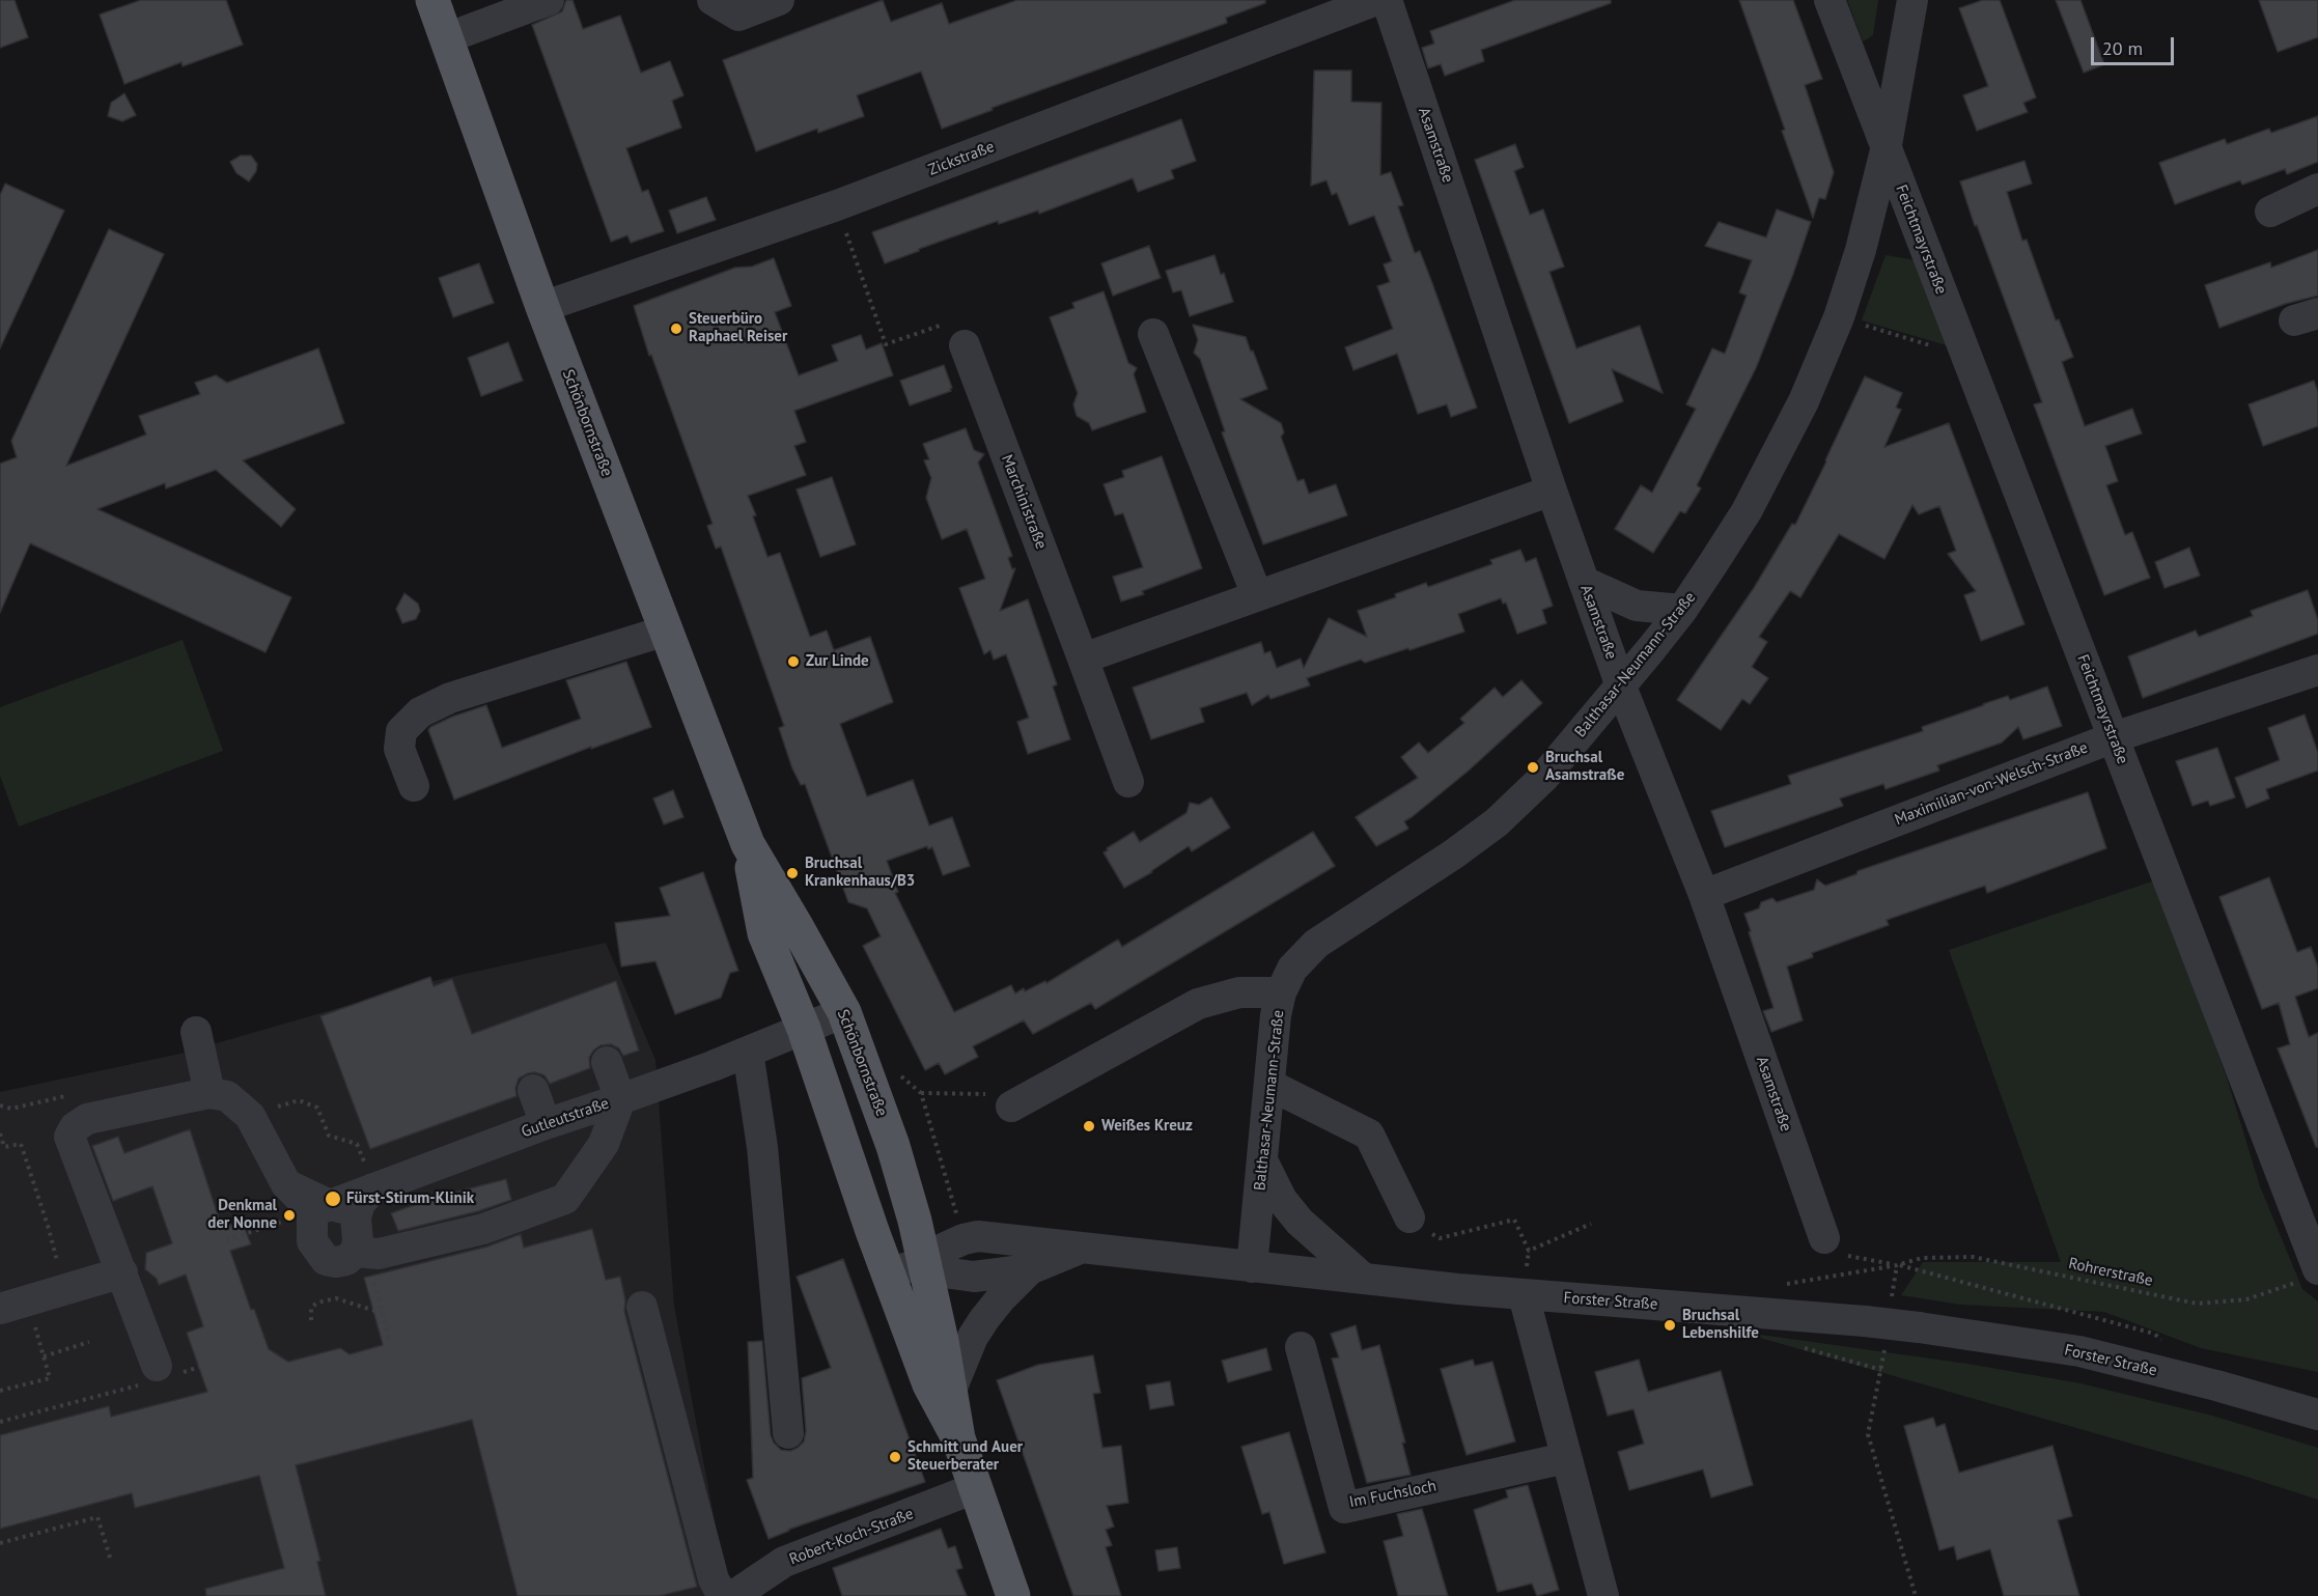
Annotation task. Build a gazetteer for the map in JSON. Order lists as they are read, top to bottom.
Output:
{
  "streets": {
    "main road": ["Schönbornstraße"],
    "street": [
      "Asamstraße",
      "Zickstraße",
      "Feichtmayrstraße",
      "Marchinistraße",
      "Balthasar-Neumann-Straße",
      "Maximilian-von-Welsch-Straße",
      "Gutleutstraße",
      "Forster Straße",
      "Im Fuchsloch",
      "Robert-Koch-Straße"
    ],
    "path": ["Rohrerstraße"]
  },
  "crossings": [
    ["Asamstraße", "Balthasar-Neumann-Straße"],
    ["Asamstraße", "Maximilian-von-Welsch-Straße"],
    ["Zickstraße", "Schönbornstraße"],
    ["Feichtmayrstraße", "Balthasar-Neumann-Straße"],
    ["Feichtmayrstraße", "Maximilian-von-Welsch-Straße"],
    ["Feichtmayrstraße", "Rohrerstraße"],
    ["Schönbornstraße", "Gutleutstraße"],
    ["Schönbornstraße", "Forster Straße"],
    ["Balthasar-Neumann-Straße", "Forster Straße"]
  ],
  "places": [
    "Steuerbüro Raphael Reiser",
    "Zur Linde",
    "Bruchsal Asamstraße",
    "Bruchsal Krankenhaus/B3",
    "Weißes Kreuz",
    "Fürst-Stirum-Klinik",
    "Denkmal der Nonne",
    "Bruchsal Lebenshilfe",
    "Schmitt und Auer Steuerberater"
  ],
  "scale_bar": "20 m"
}
